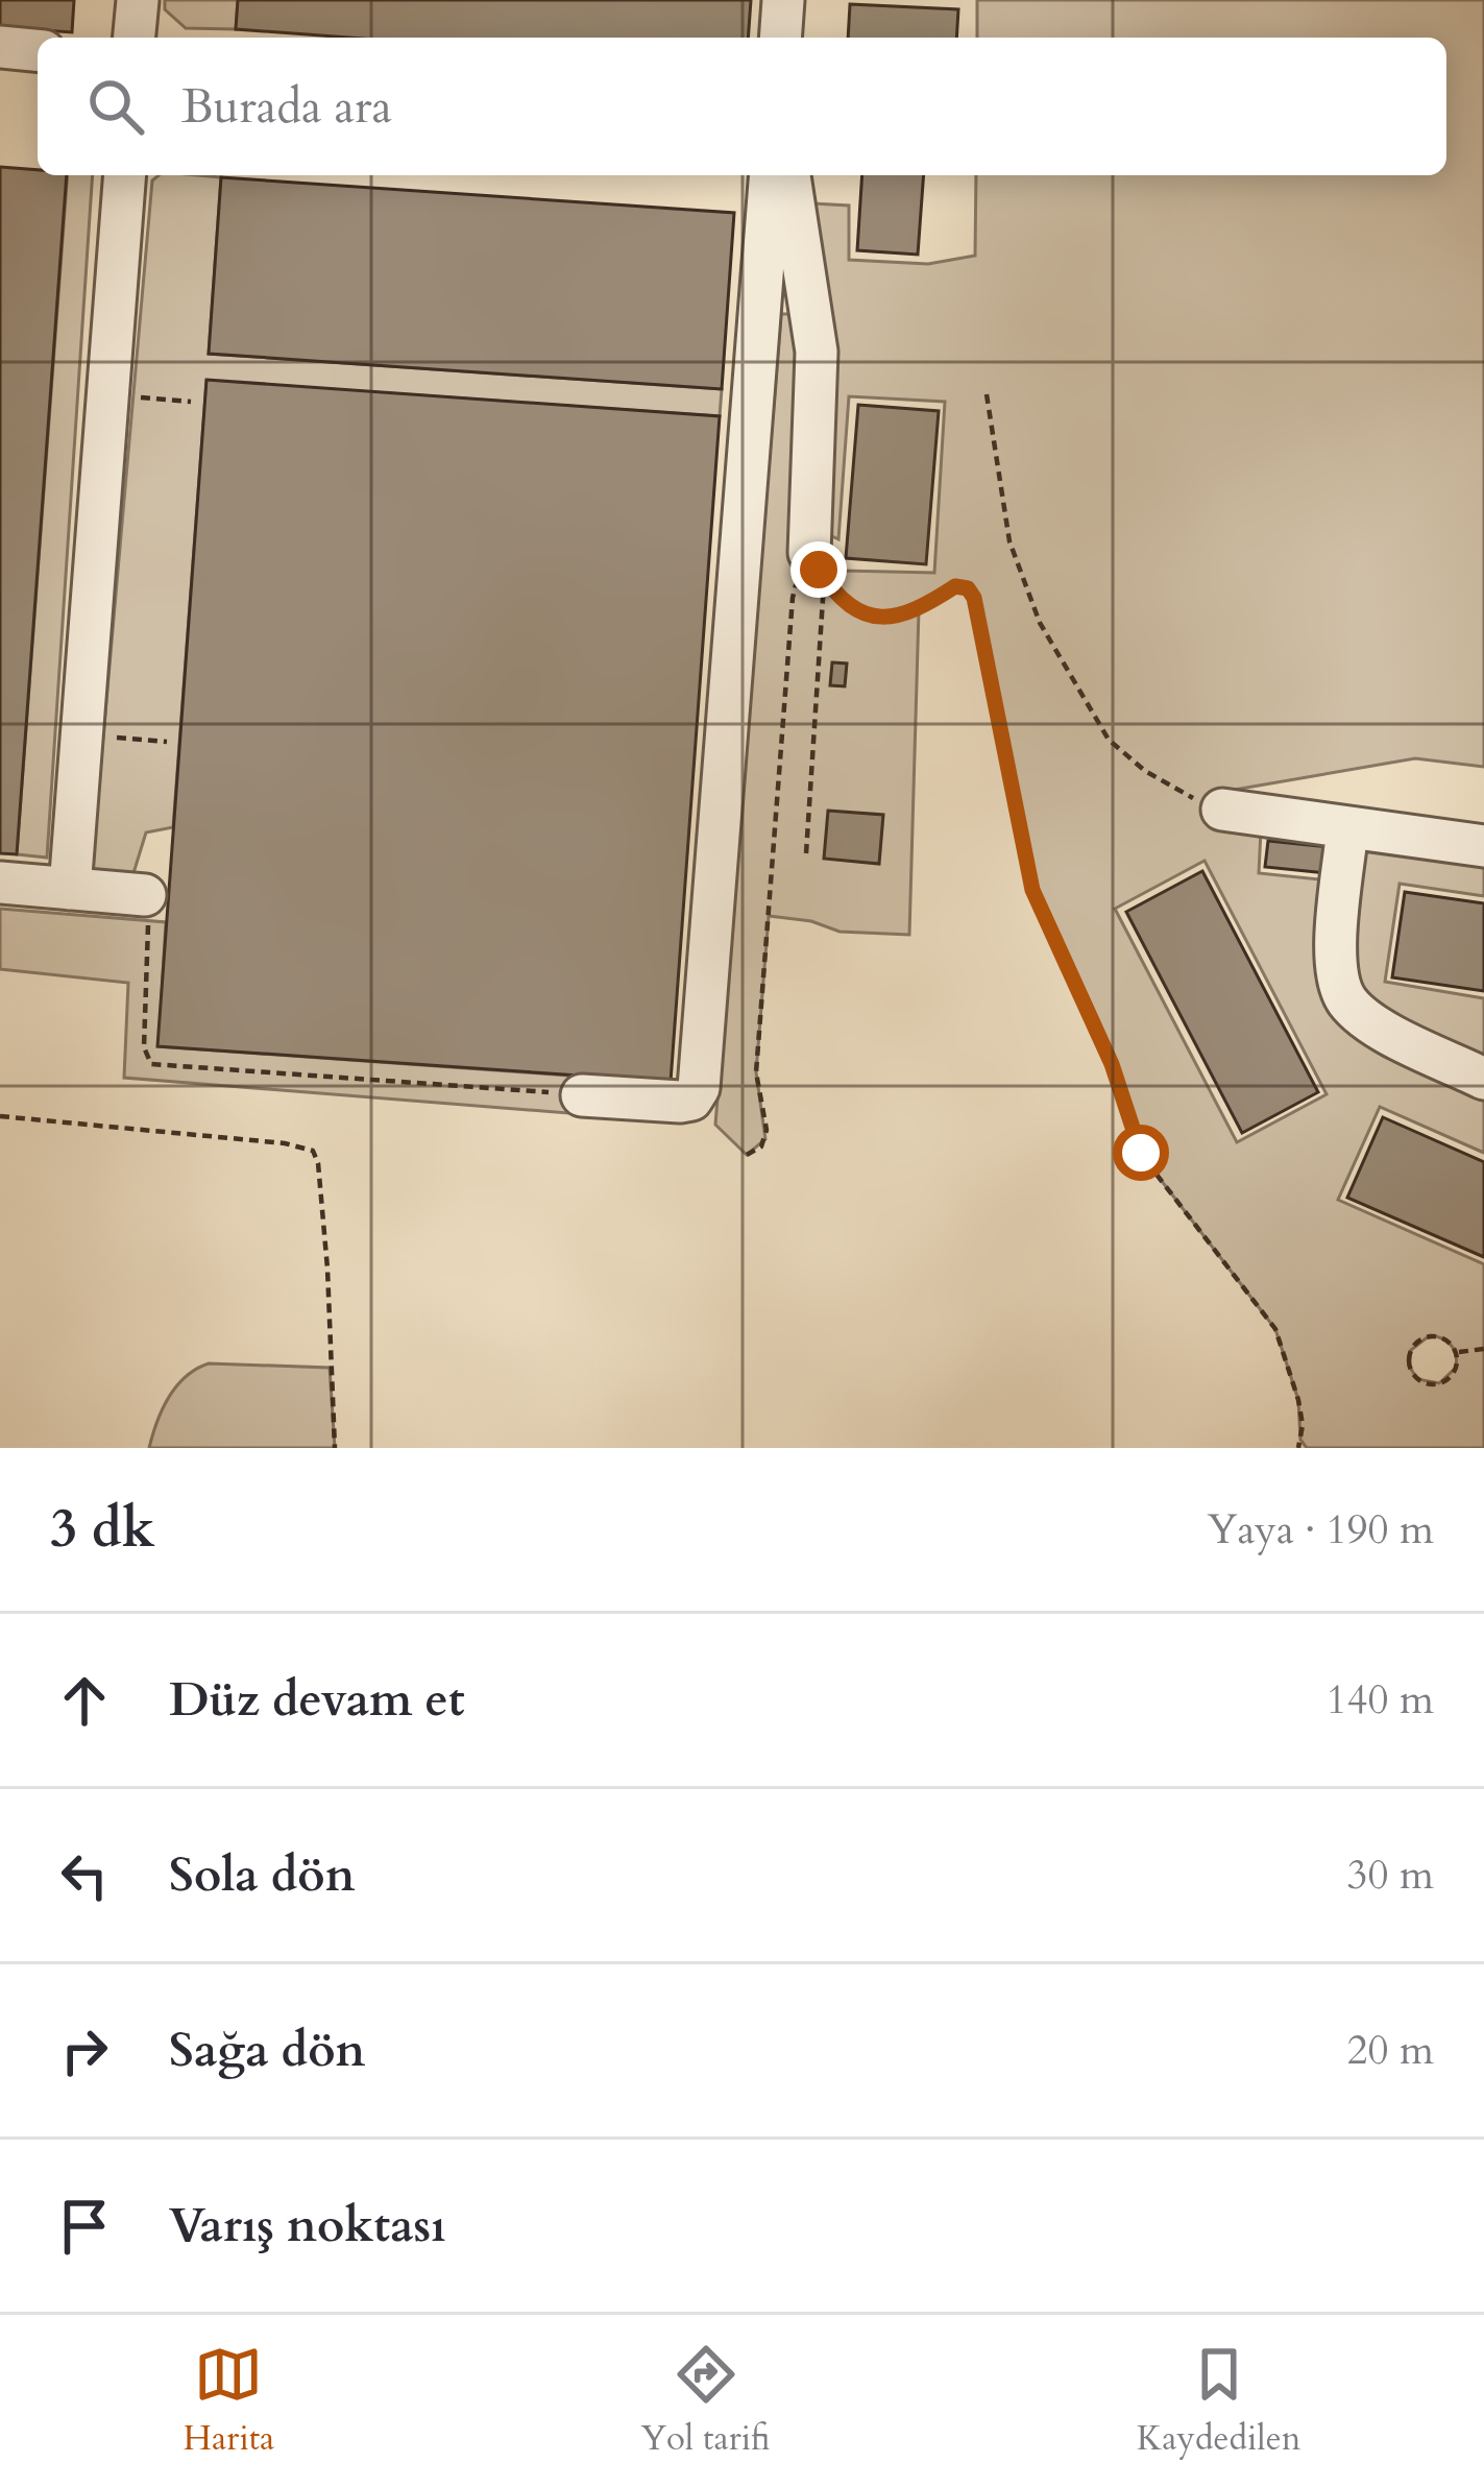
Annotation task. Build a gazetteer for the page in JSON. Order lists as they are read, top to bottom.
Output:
{
  "page": {
    "search": "Burada ara",
    "heading": ["3 dk", "Yaya · 190 m"],
    "list": [
      ["Düz devam et", "140 m"],
      ["Sola dön", "30 m"],
      ["Sağa dön", "20 m"],
      "Varış noktası"
    ],
    "nav": ["Harita", "Yol tarifi", "Kaydedilen"]
  }
}
